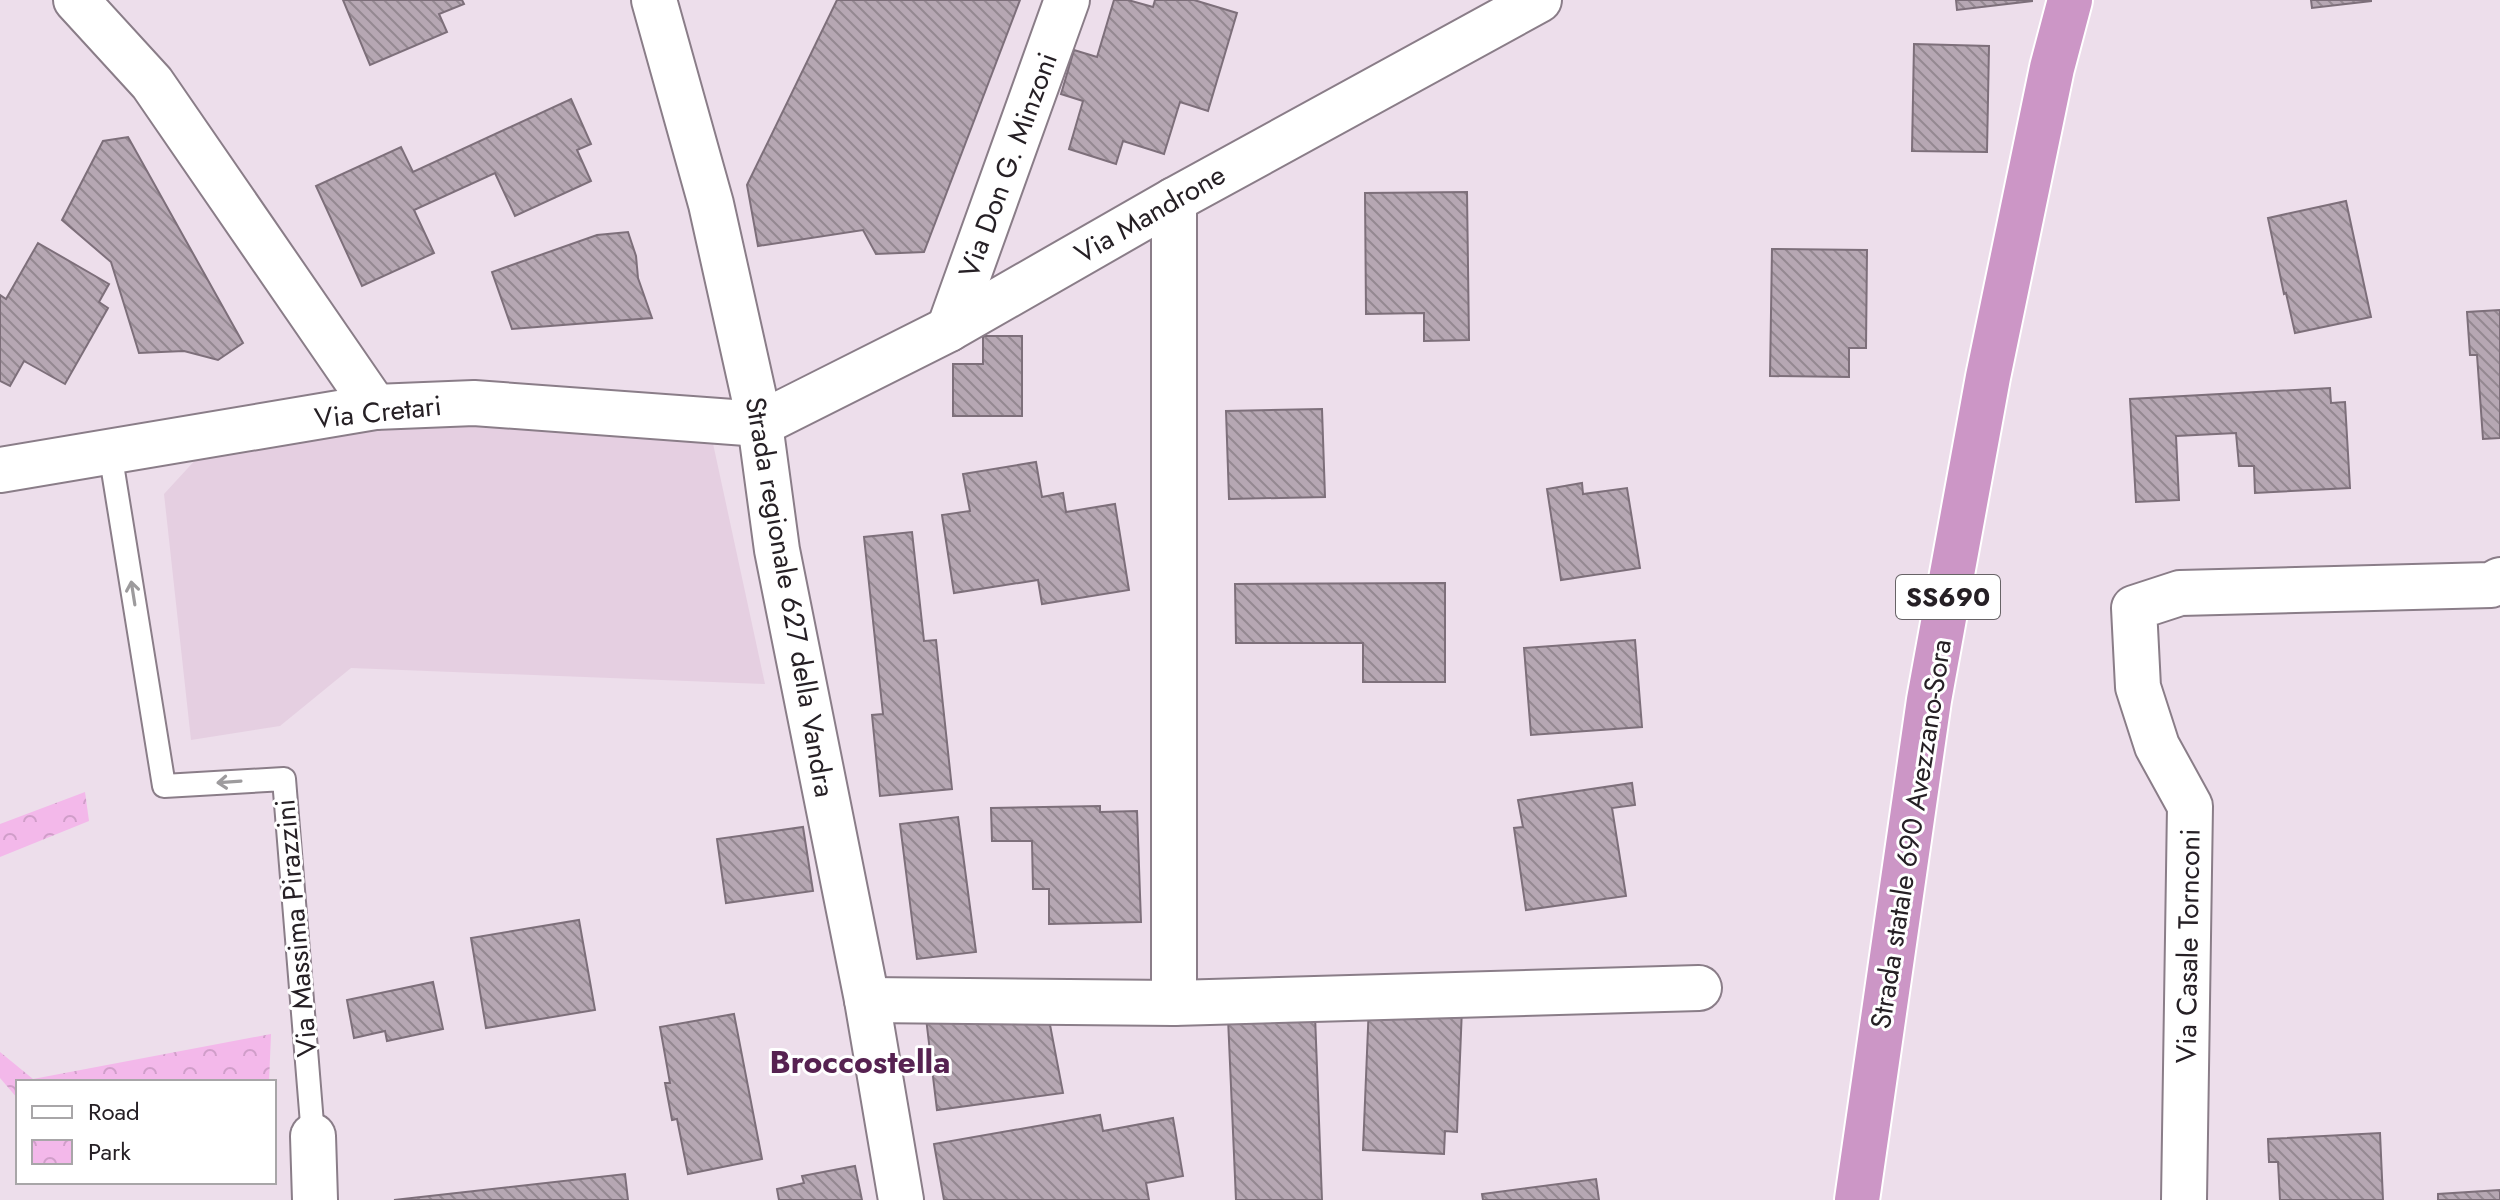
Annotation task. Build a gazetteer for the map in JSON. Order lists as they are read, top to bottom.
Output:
{
  "streets": {
    "highway": ["SS690", "Strada statale 690 Avezzano-Sora"],
    "street": [
      "Via Don G. Minzoni",
      "Via Mandrone",
      "Via Cretari",
      "Strada regionale 627 della Vandra",
      "Via Massima Pirazzini",
      "Via Casale Tornconi"
    ]
  },
  "crossings": [
    ["Via Don G. Minzoni", "Via Mandrone"],
    ["Via Mandrone", "Via Cretari"],
    ["Via Mandrone", "Strada regionale 627 della Vandra"],
    ["Via Cretari", "Strada regionale 627 della Vandra"],
    ["Via Cretari", "Via Massima Pirazzini"]
  ],
  "one_way": ["Via Massima Pirazzini"],
  "districts": ["Broccostella"],
  "legend": ["Road", "Park"]
}
